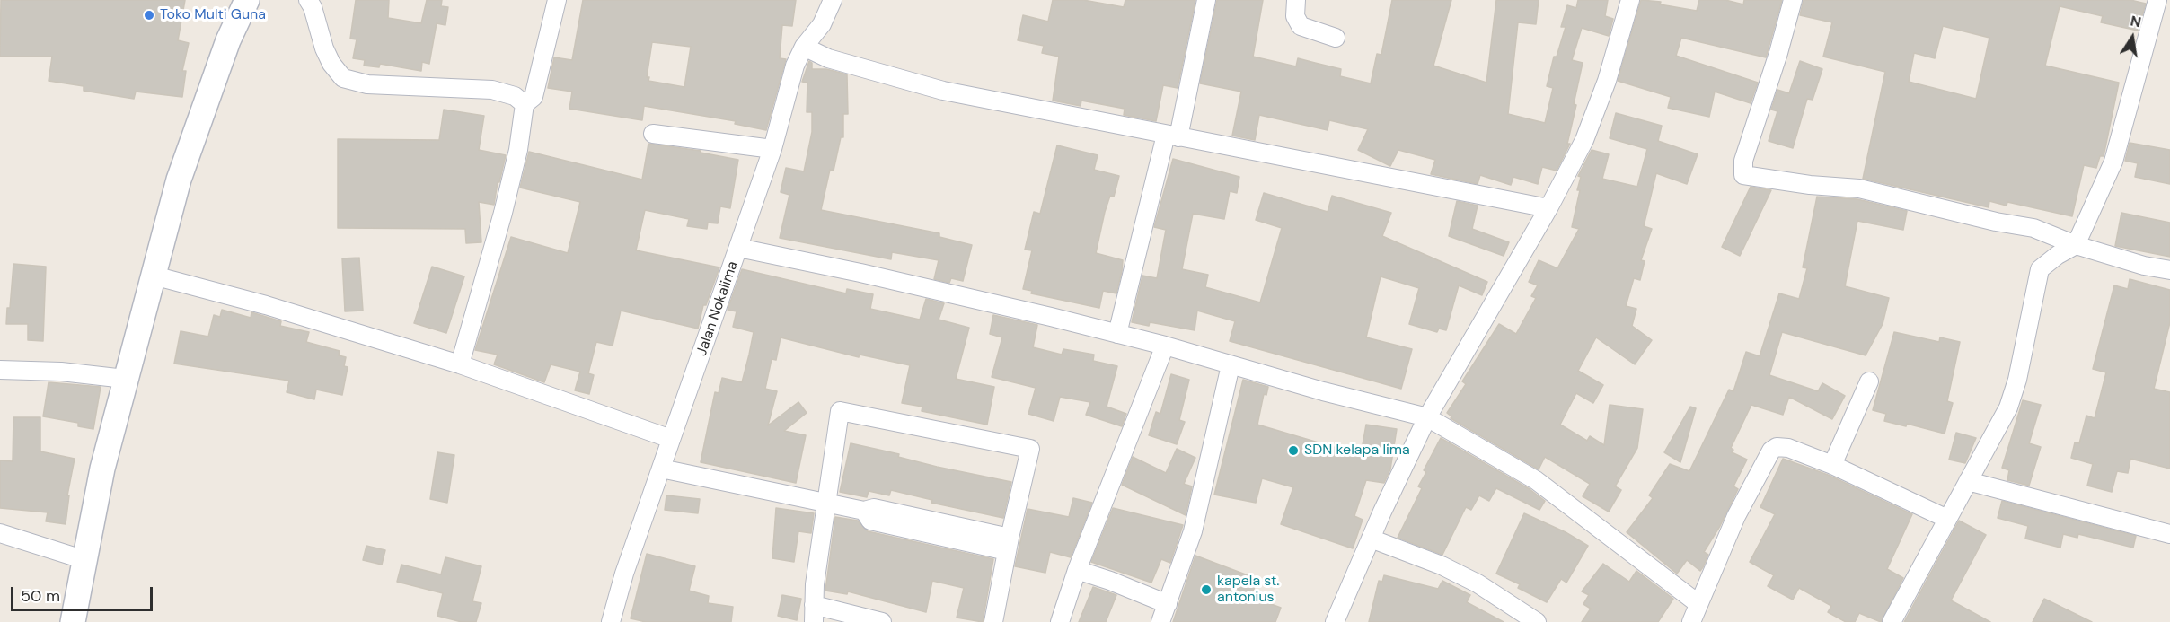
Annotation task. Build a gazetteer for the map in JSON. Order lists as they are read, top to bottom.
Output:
{
  "streets": {
    "street": ["Jalan Nokalima"]
  },
  "places": ["Toko Multi Guna", "SDN kelapa lima", "kapela st. antonius"],
  "scale_bar": "50 m",
  "north": "top"
}
